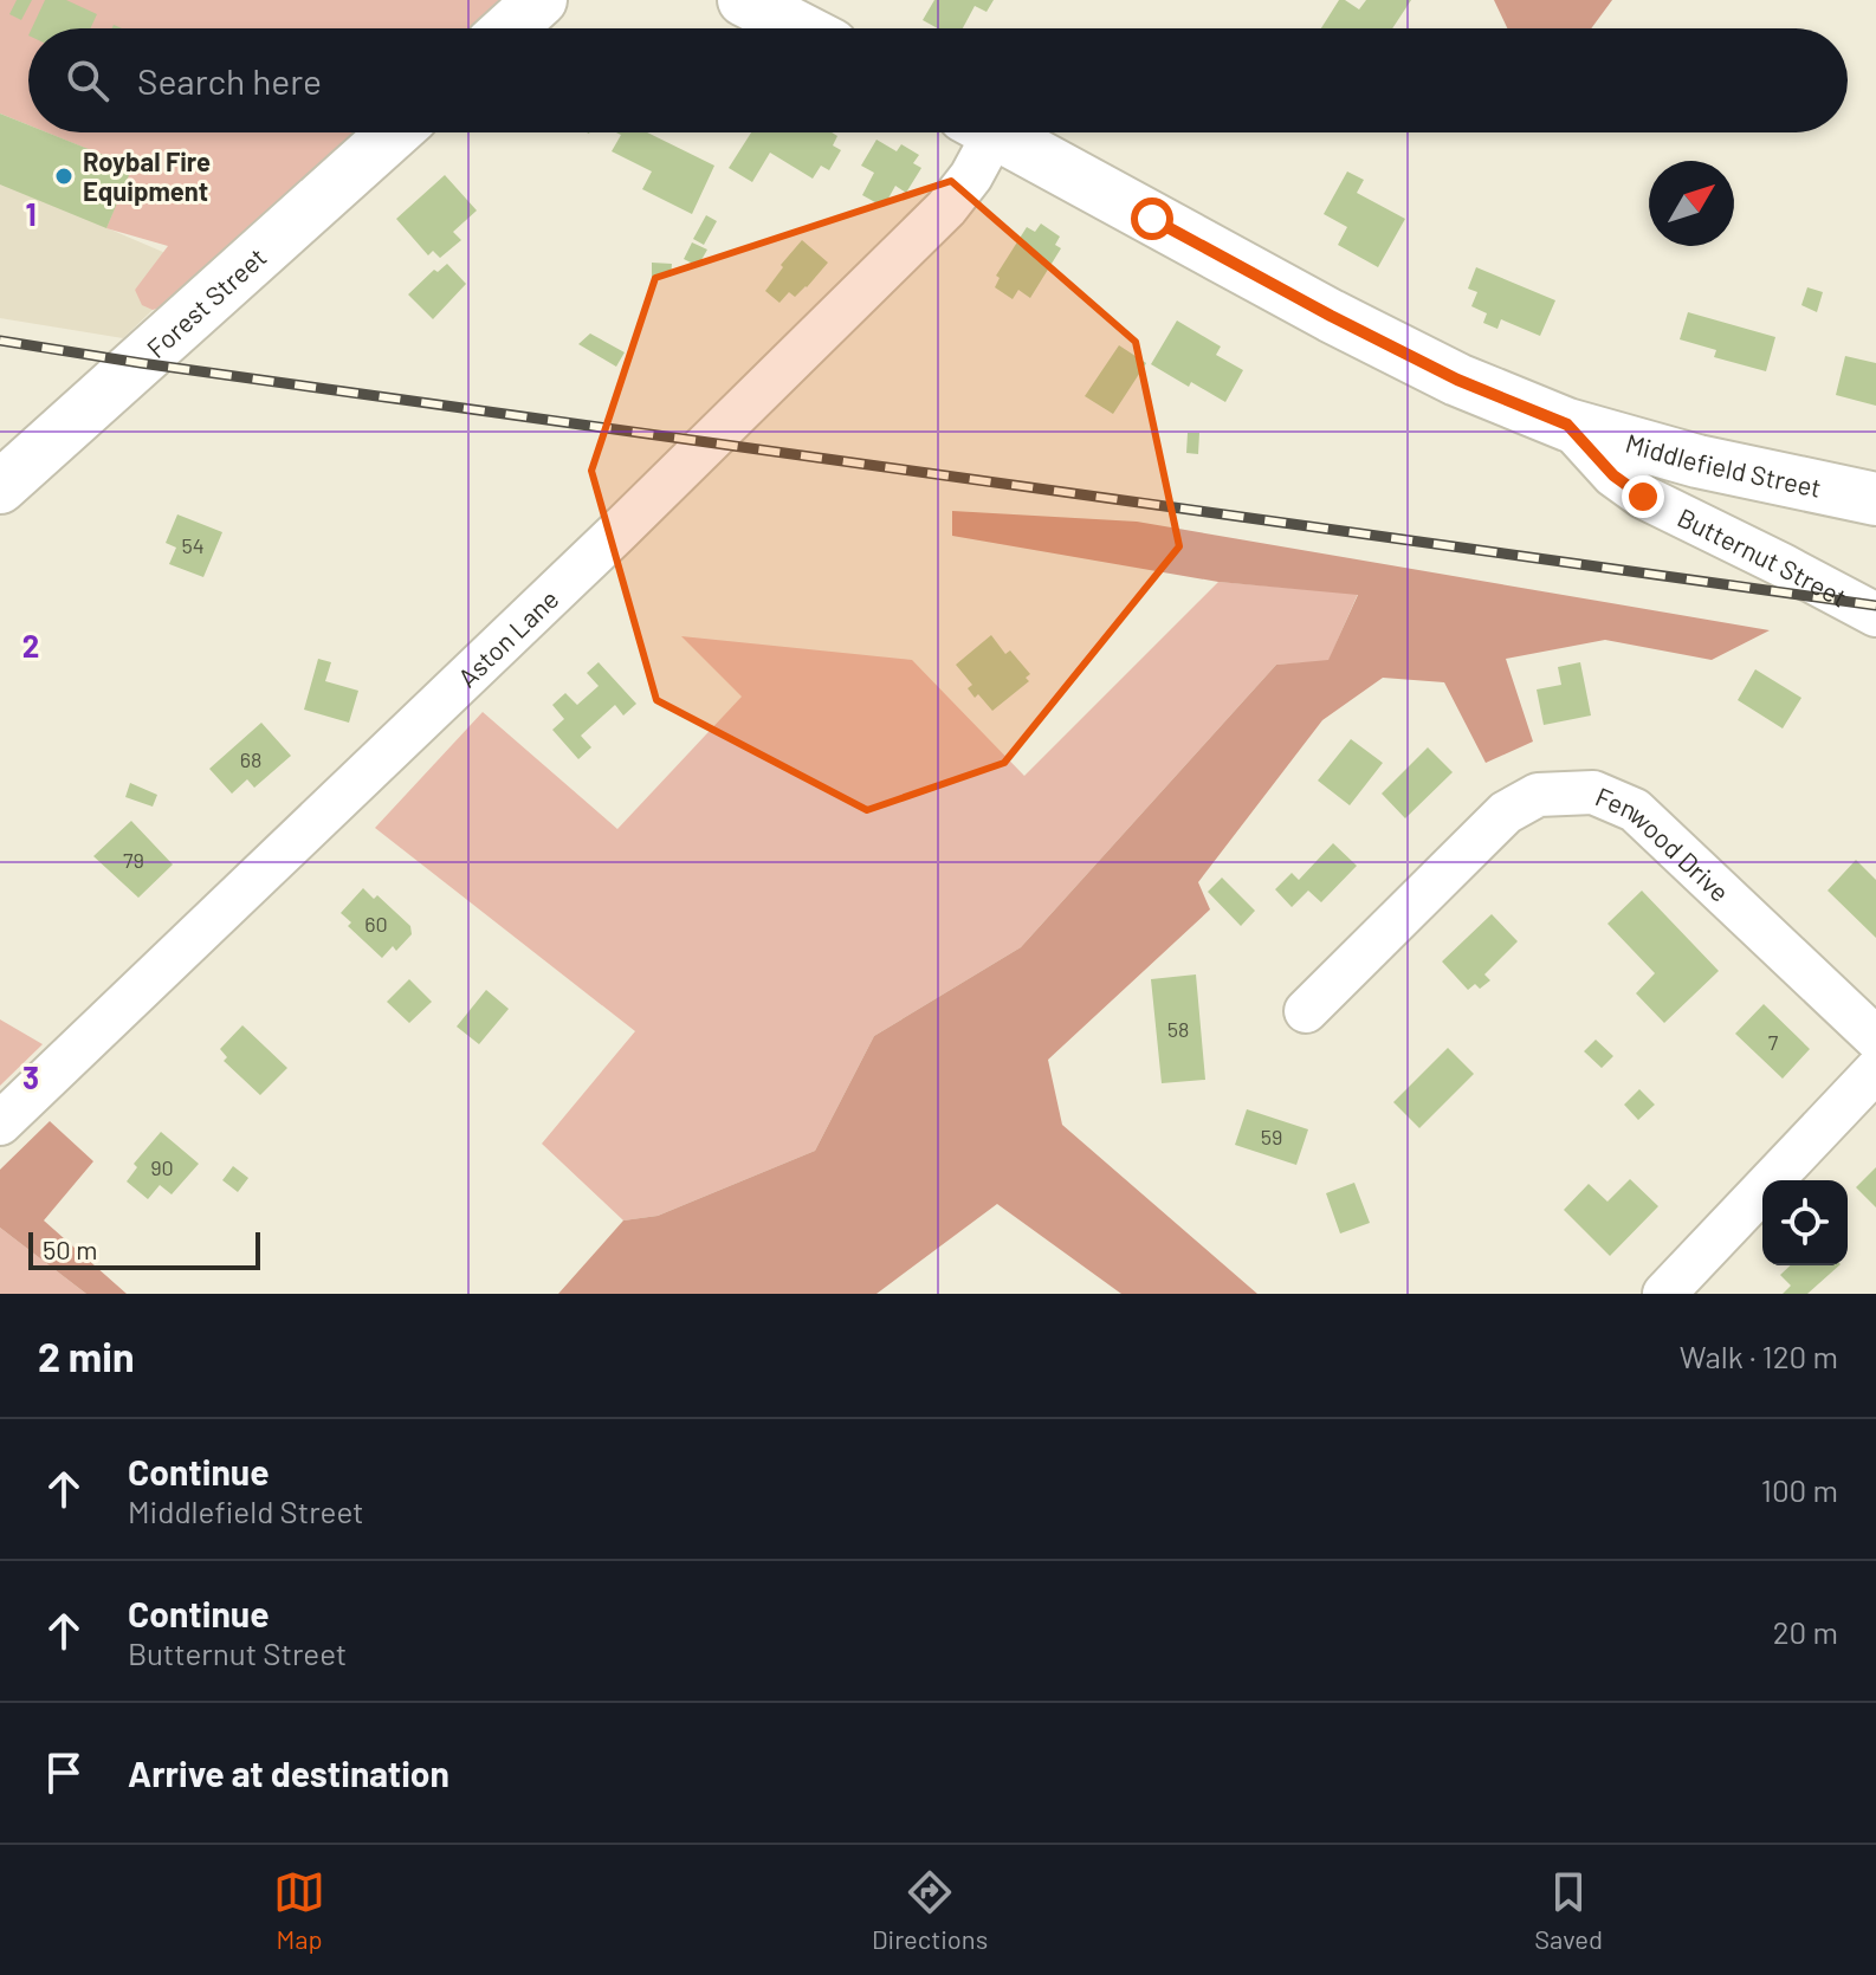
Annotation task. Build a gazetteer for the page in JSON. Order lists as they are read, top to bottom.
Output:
{
  "streets": {
    "main road": ["Forest Street", "Middlefield Street"],
    "street": ["Butternut Street", "Aston Lane", "Fenwood Drive"]
  },
  "crossings": [
    ["Middlefield Street", "Butternut Street"]
  ],
  "places": ["Roybal Fire Equipment"],
  "house_numbers": [
    "54",
    "68",
    "79",
    "60",
    "58",
    "7",
    "59",
    "90"
  ],
  "scale_bar": "50 m",
  "north": "top right",
  "page": {
    "search": "Search here",
    "scale": "50 m",
    "heading": ["2 min", "Walk · 120 m"],
    "list": [
      ["Continue", "Middlefield Street", "100 m"],
      ["Continue", "Butternut Street", "20 m"],
      "Arrive at destination"
    ],
    "nav": ["Map", "Directions", "Saved"]
  },
  "grid": {
    "rows": ["1", "2", "3"]
  }
}
